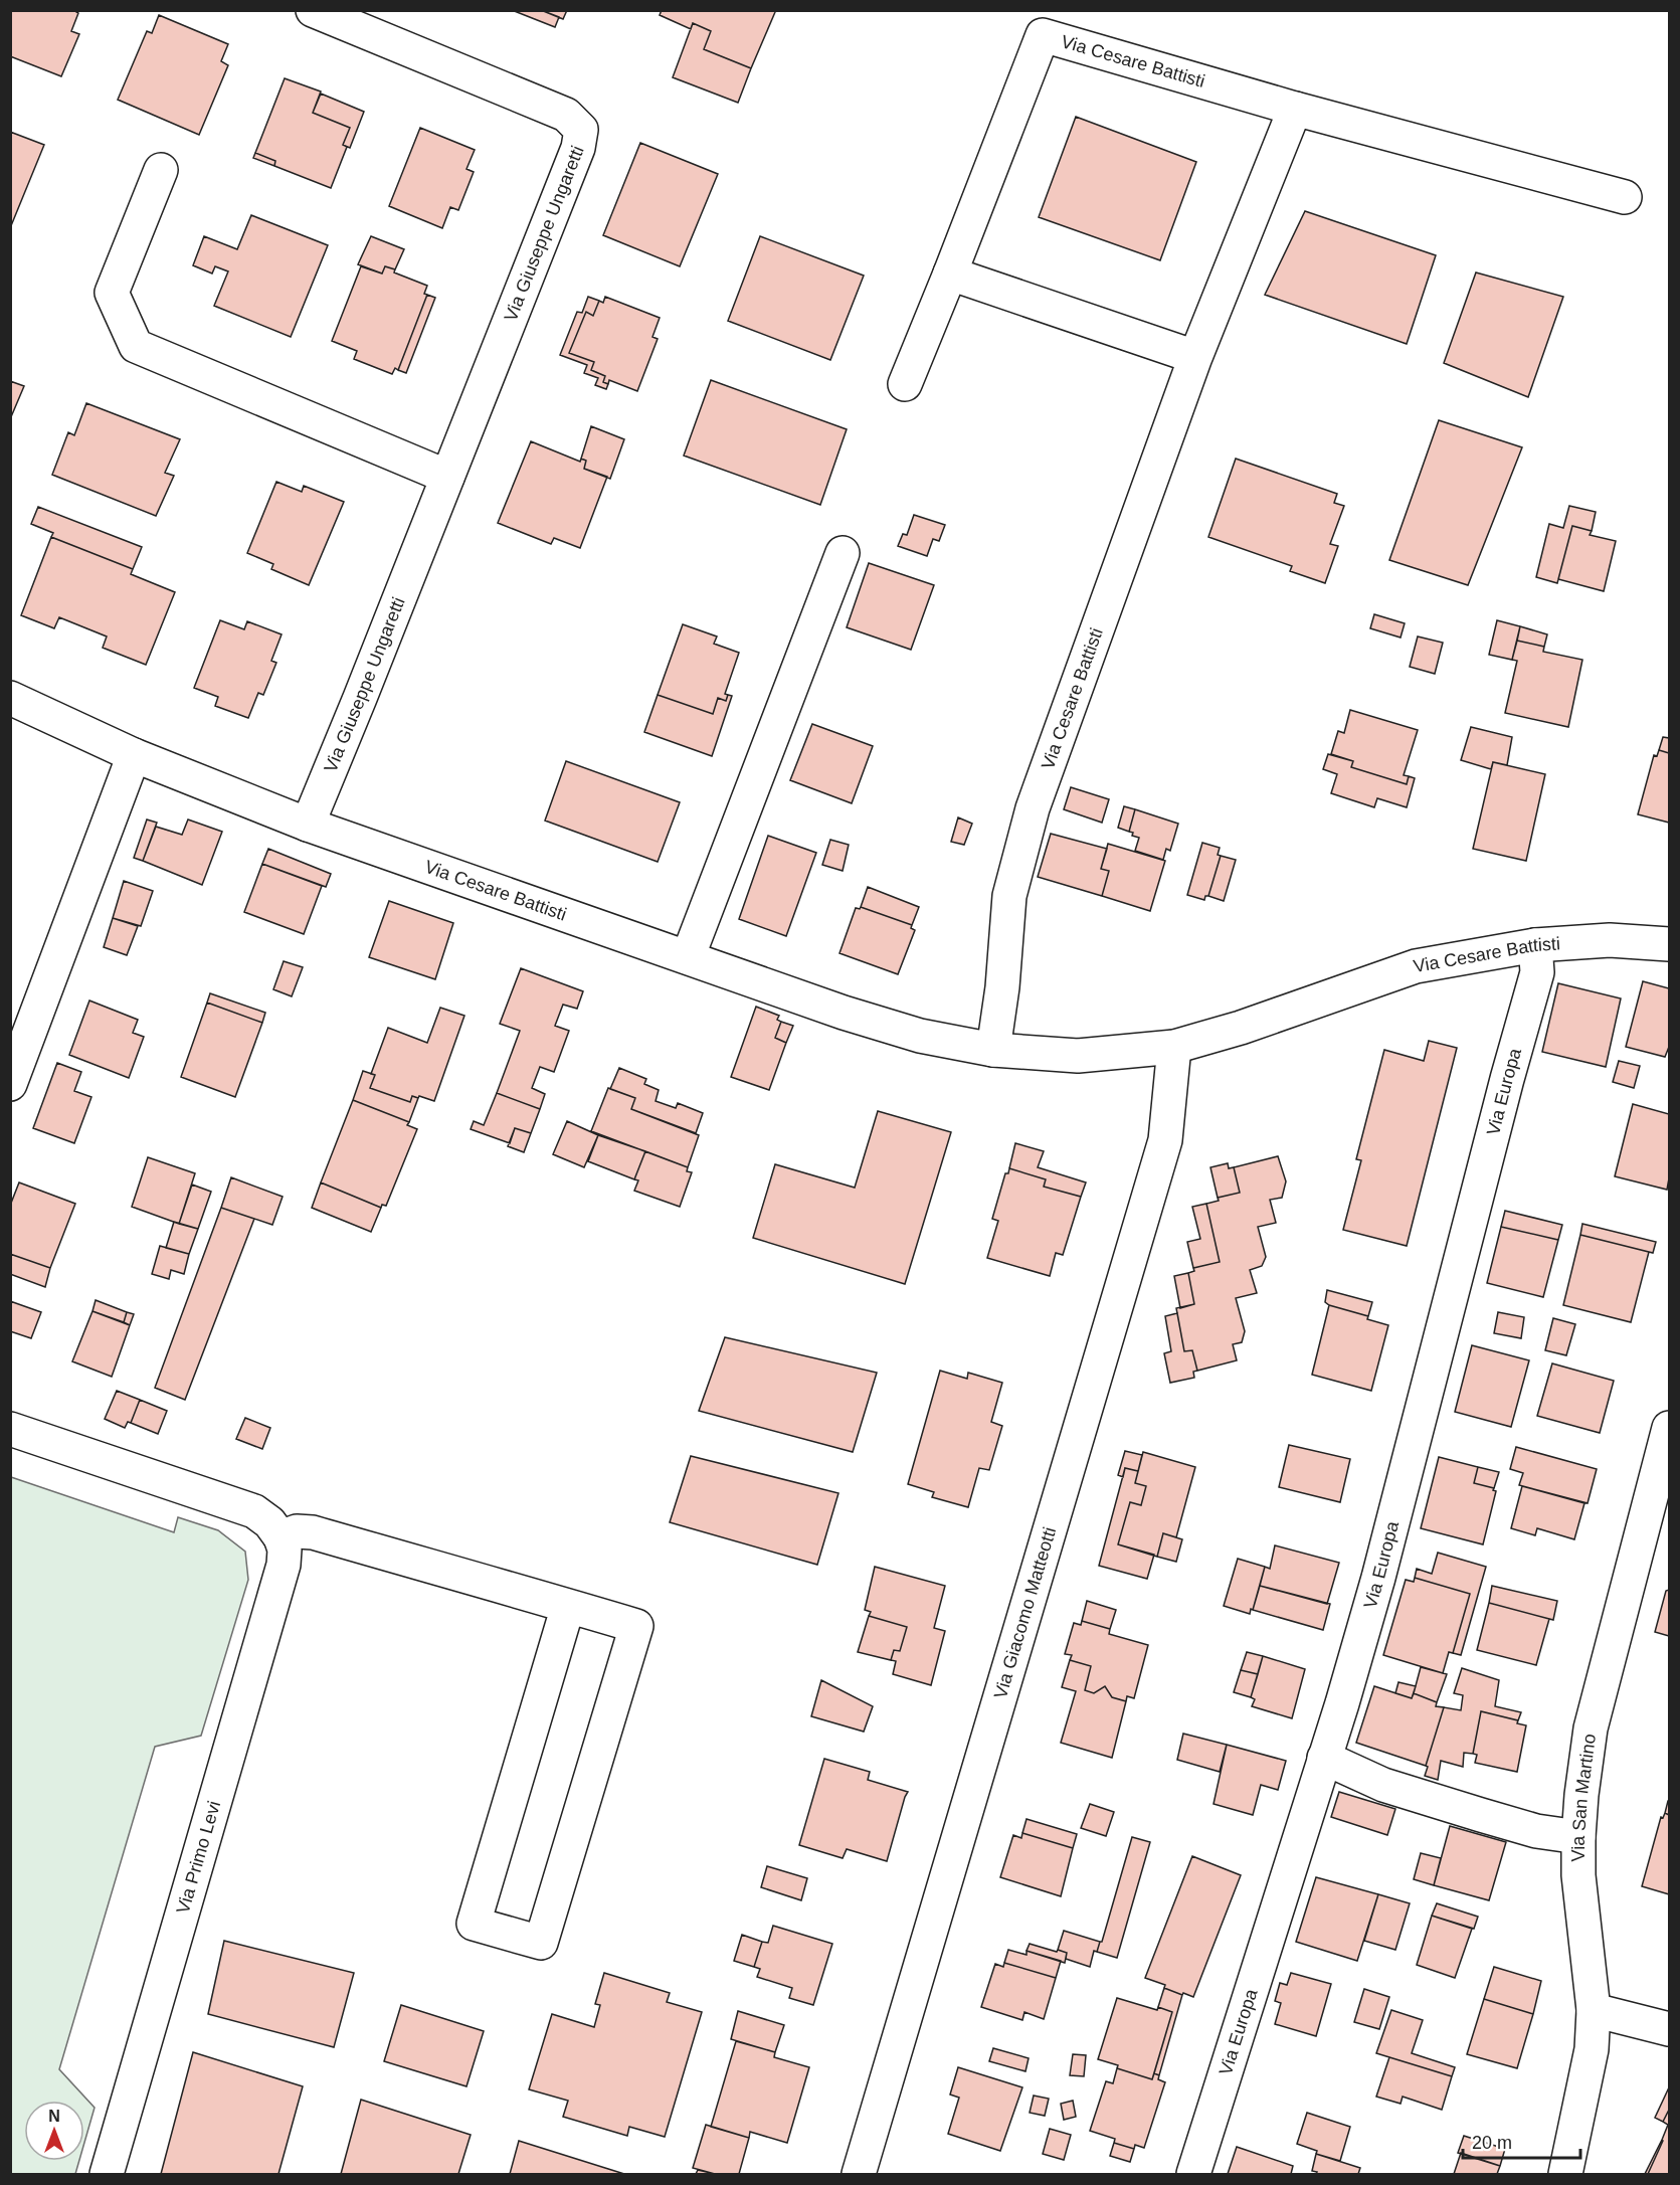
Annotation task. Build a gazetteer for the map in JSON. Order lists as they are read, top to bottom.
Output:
{
  "streets": {
    "street": [
      "Via Cesare Battisti",
      "Via Giuseppe Ungaretti",
      "Via Europa",
      "Via Giacomo Matteotti",
      "Via San Martino",
      "Via Primo Levi"
    ]
  },
  "crossings": [
    ["Via Cesare Battisti", "Via Giuseppe Ungaretti"],
    ["Via Cesare Battisti", "Via Europa"],
    ["Via Cesare Battisti", "Via Giacomo Matteotti"]
  ],
  "scale_bar": "20 m",
  "north": "top"
}
